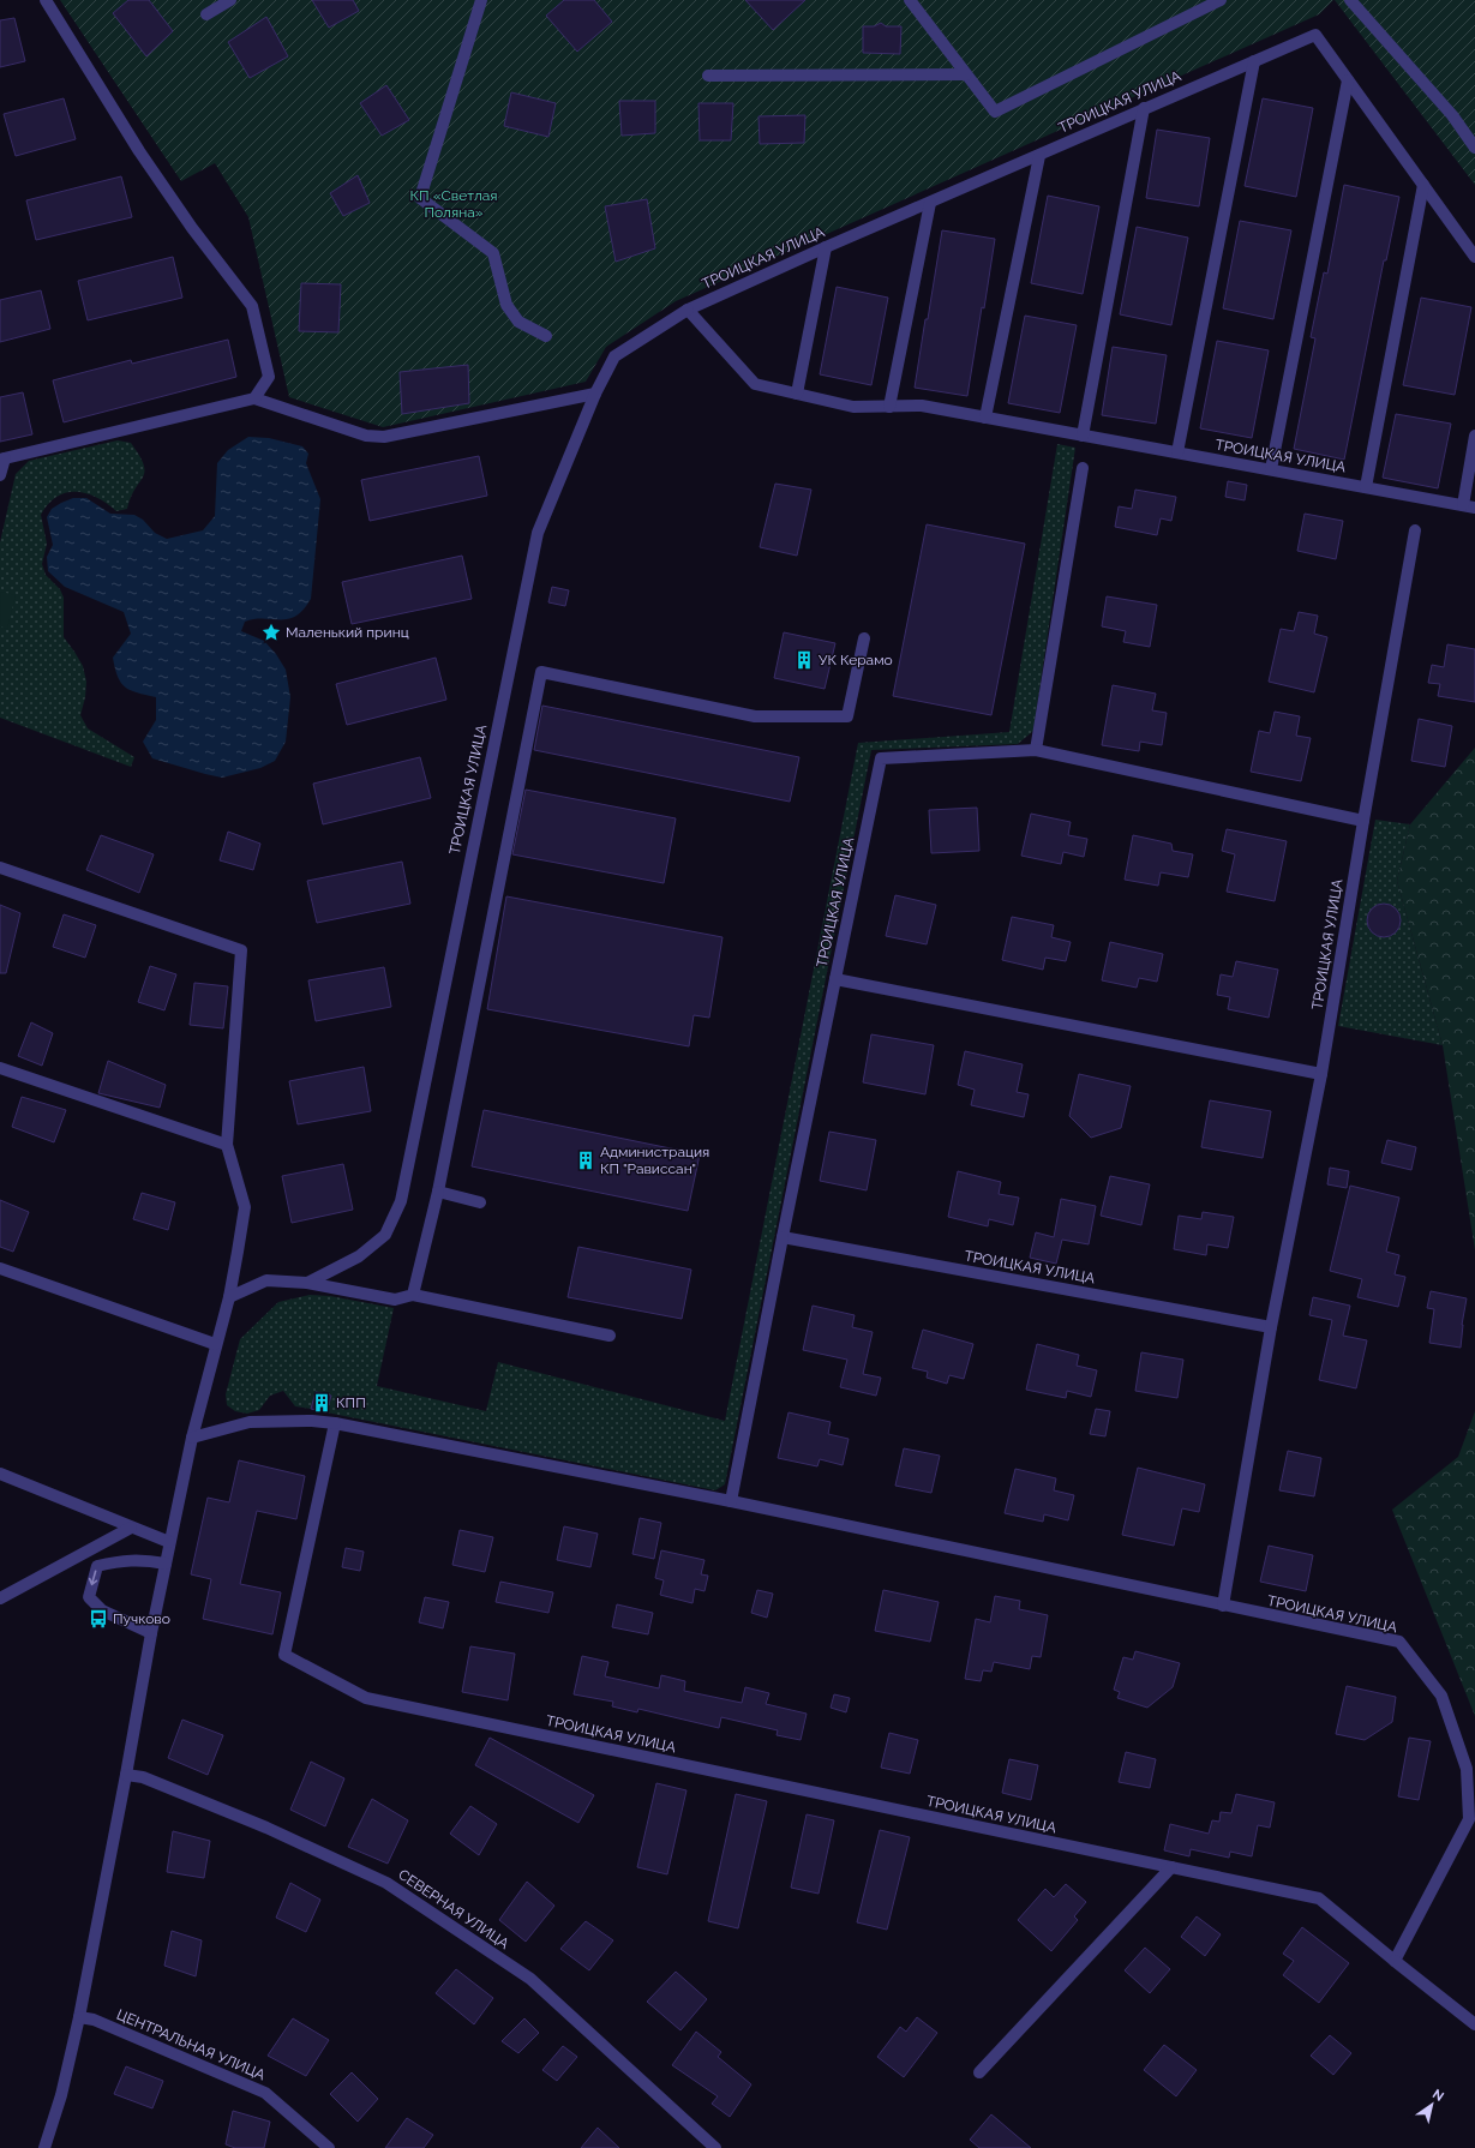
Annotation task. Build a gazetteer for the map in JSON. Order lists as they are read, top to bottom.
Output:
{
  "streets": {
    "street": ["ТРОИЦКАЯ УЛИЦА", "СЕВЕРНАЯ УЛИЦА", "ЦЕНТРАЛЬНАЯ УЛИЦА"]
  },
  "parks": ["КП «Светлая Поляна»"],
  "places": {
    "place": ["Маленький принц"],
    "building": ["УК Керамо", "Администрация КП \"Рависсан\"", "КПП"],
    "bus stop": ["Пучково"]
  },
  "north": "top right"
}
